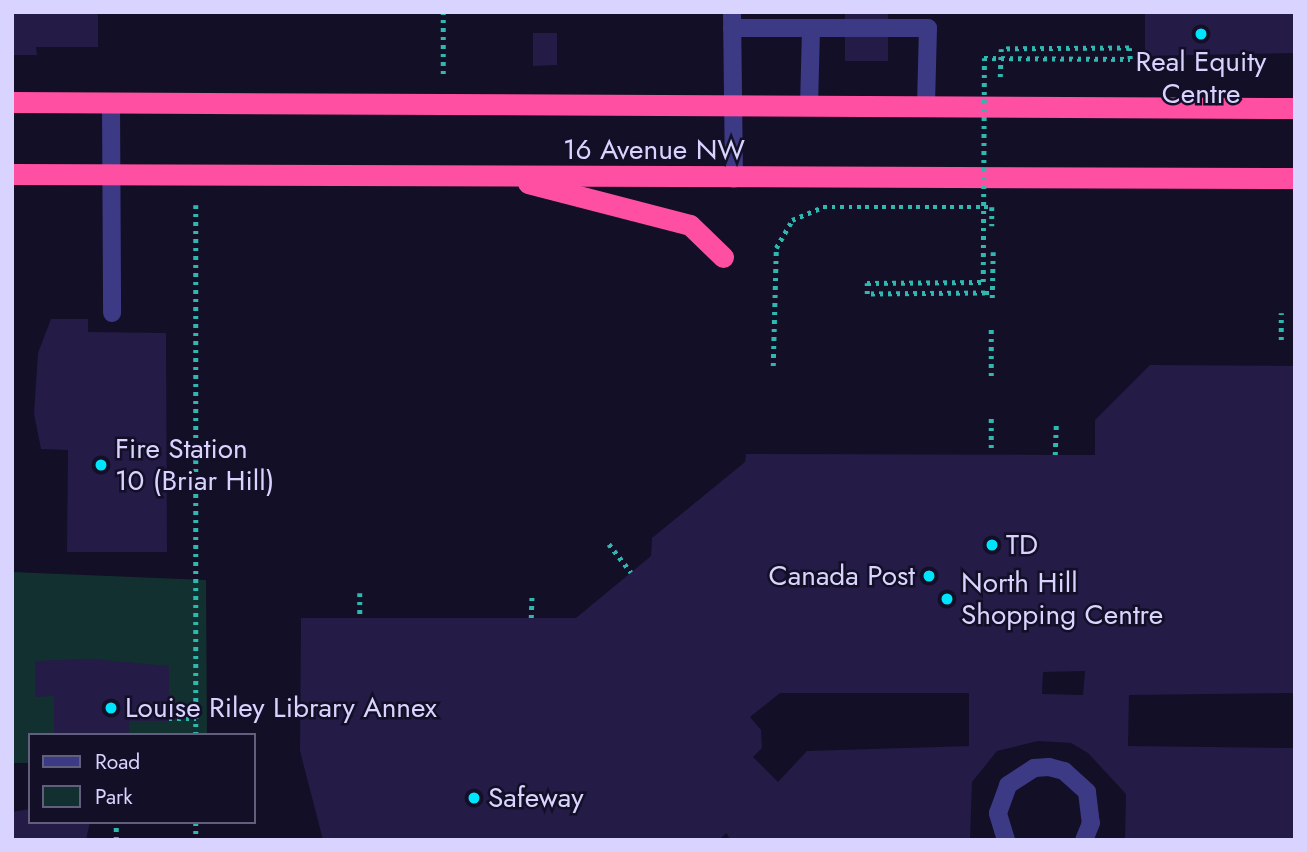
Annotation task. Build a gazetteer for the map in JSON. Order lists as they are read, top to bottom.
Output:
{
  "streets": {
    "highway": ["16 Avenue NW"]
  },
  "places": [
    "Real Equity Centre",
    "Fire Station 10 (Briar Hill)",
    "TD",
    "Canada Post",
    "North Hill Shopping Centre",
    "Louise Riley Library Annex",
    "Safeway"
  ],
  "legend": ["Road", "Park"]
}
